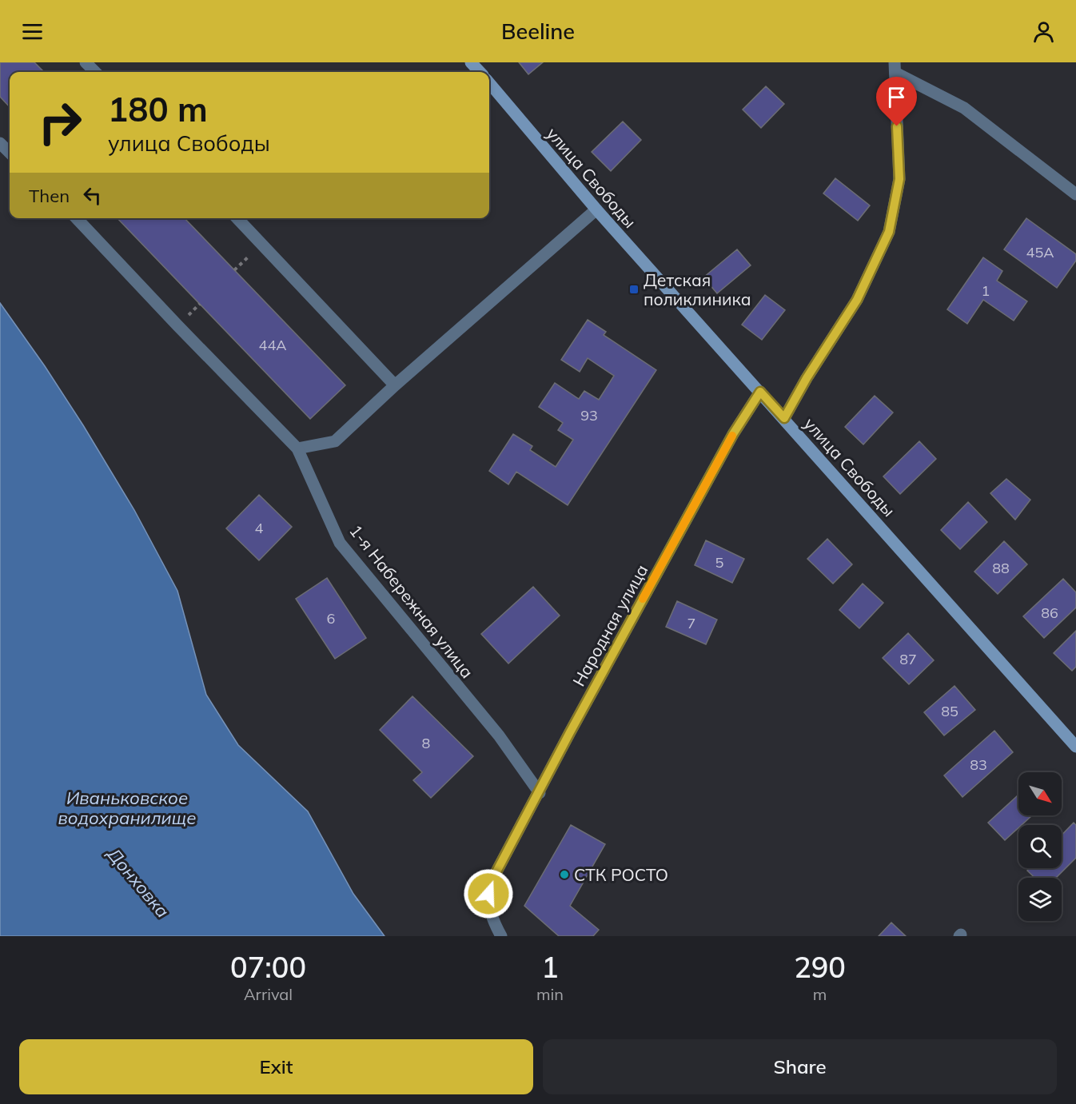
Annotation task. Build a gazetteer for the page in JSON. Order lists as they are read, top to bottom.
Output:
{
  "streets": {
    "main road": ["улица Свободы"],
    "street": ["1-я Набережная улица", "Народная улица"]
  },
  "crossings": [
    ["улица Свободы", "Народная улица"],
    ["1-я Набережная улица", "Народная улица"]
  ],
  "water": ["Иваньковское водохранилище", "Донховка"],
  "places": {
    "transit": ["Детская поликлиника"],
    "other": ["СТК РОСТО"]
  },
  "house_numbers": [
    "45А",
    "1",
    "44А",
    "93",
    "4",
    "5",
    "88",
    "86",
    "6",
    "7",
    "87",
    "85",
    "8",
    "83"
  ],
  "north": "bottom right",
  "page": {
    "header": "Beeline",
    "turn": ["180 m", "улица Свободы"],
    "then": "Then",
    "eta": [
      "07:00",
      "Arrival",
      "1",
      "min",
      "290",
      "m"
    ],
    "buttons": ["Exit", "Share"]
  }
}
